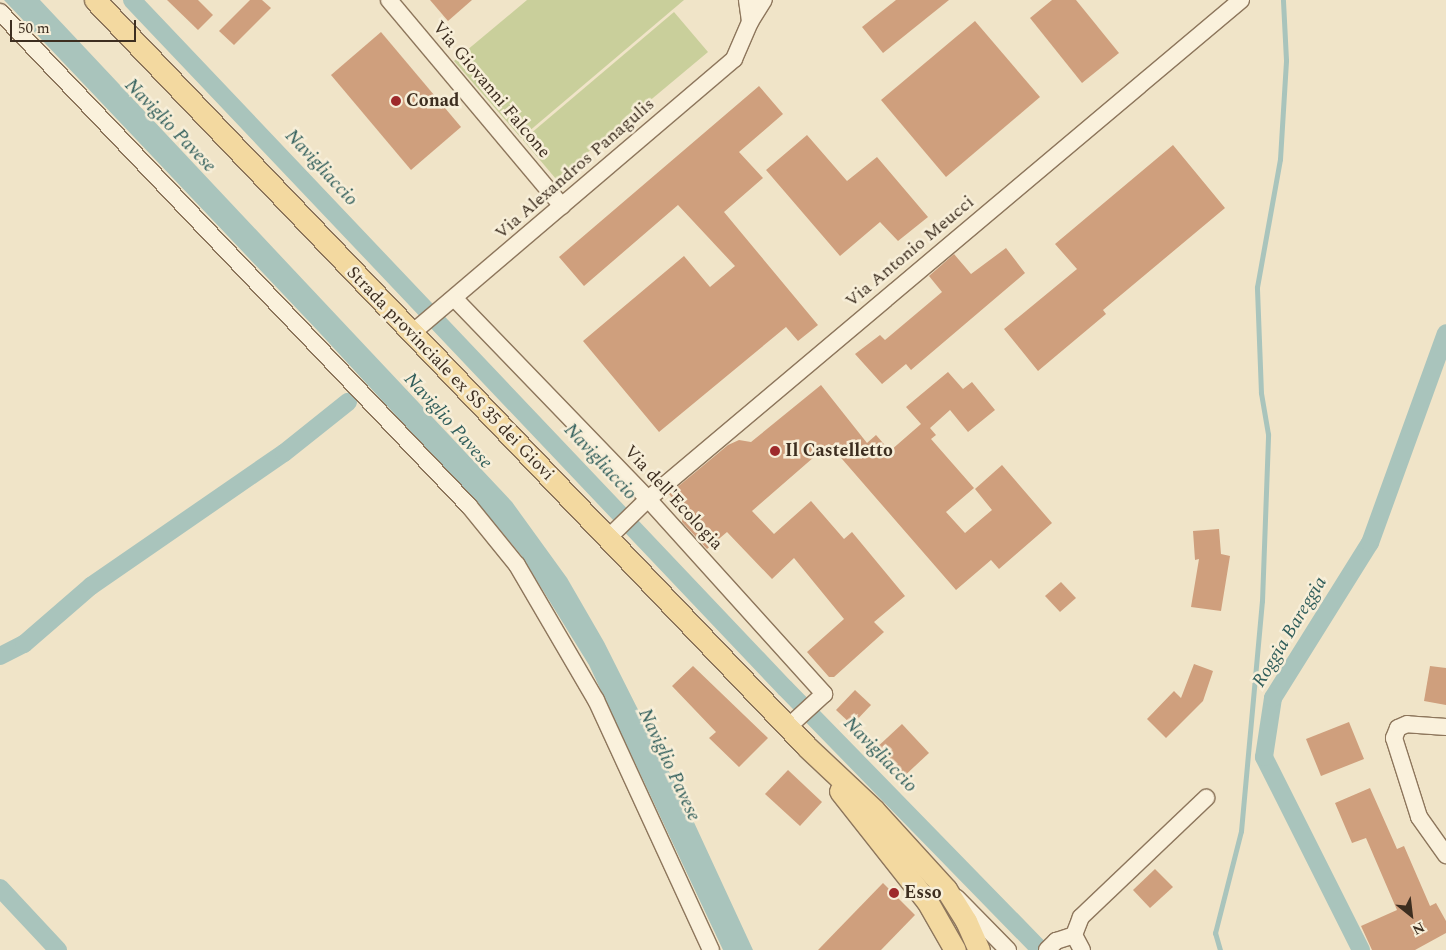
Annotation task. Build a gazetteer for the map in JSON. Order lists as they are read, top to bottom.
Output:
{
  "streets": {
    "main road": ["Strada provinciale ex SS 35 dei Giovi"],
    "street": [
      "Via Giovanni Falcone",
      "Via Alexandros Panagulis",
      "Via Antonio Meucci",
      "Via dell'Ecologia"
    ]
  },
  "crossings": [
    ["Via Giovanni Falcone", "Via Alexandros Panagulis"],
    ["Via Alexandros Panagulis", "Strada provinciale ex SS 35 dei Giovi"],
    ["Via Alexandros Panagulis", "Via dell'Ecologia"],
    ["Via Antonio Meucci", "Strada provinciale ex SS 35 dei Giovi"],
    ["Via Antonio Meucci", "Via dell'Ecologia"],
    ["Strada provinciale ex SS 35 dei Giovi", "Via dell'Ecologia"]
  ],
  "water": ["Naviglio Pavese", "Navigliaccio", "Roggia Bareggia"],
  "places": ["Conad", "Il Castelletto", "Esso"],
  "scale_bar": "50 m",
  "north": "bottom right"
}
